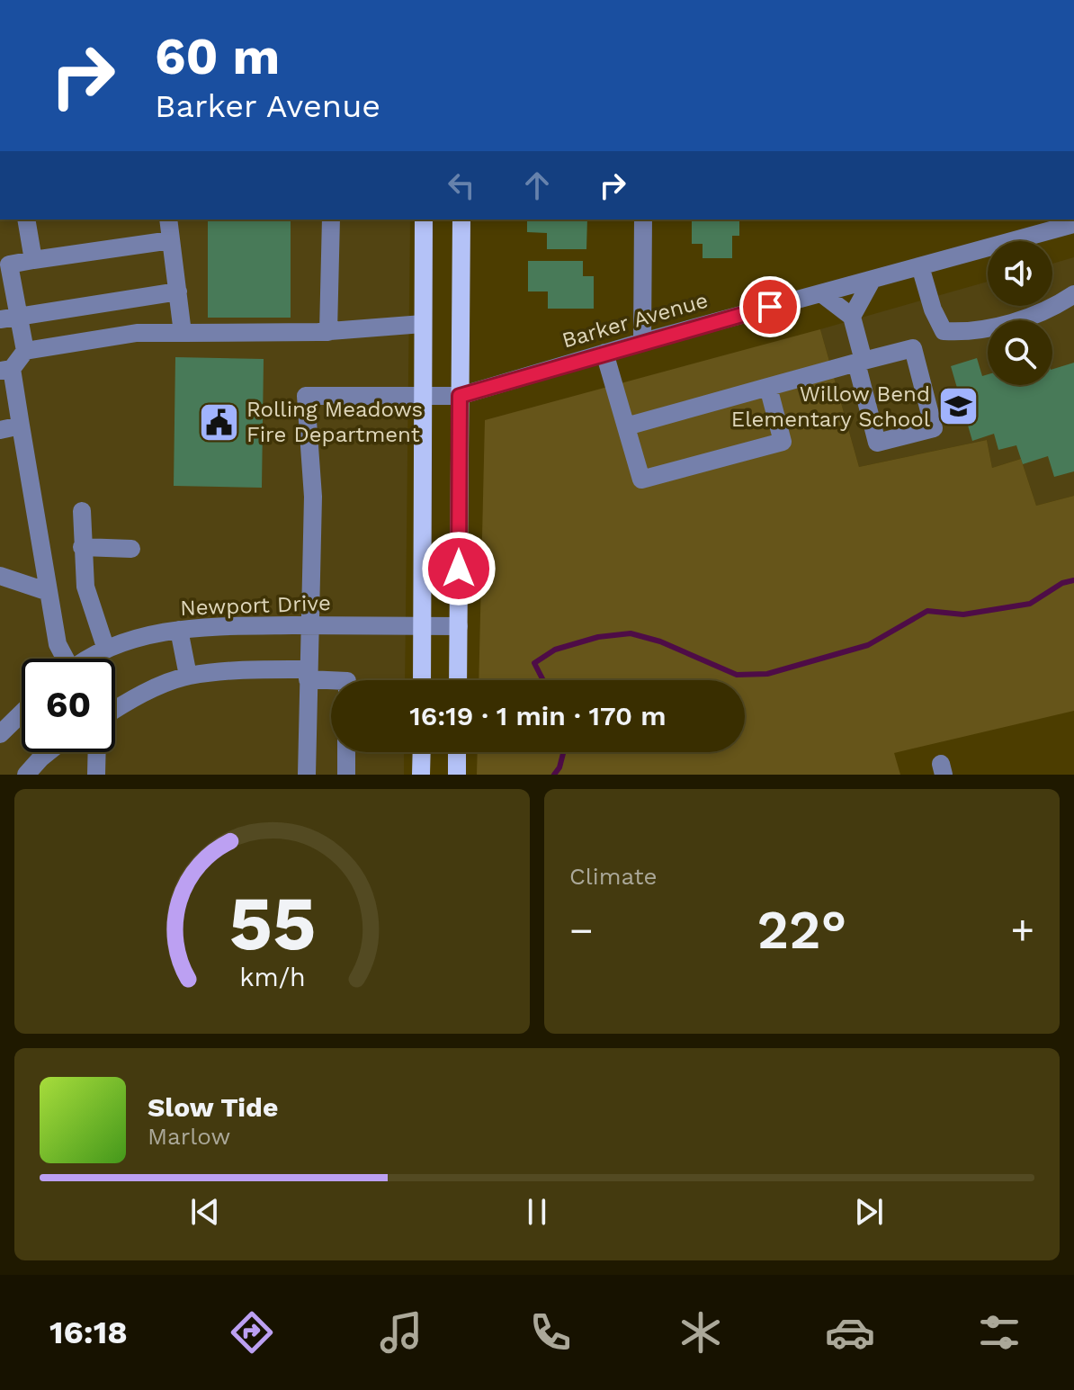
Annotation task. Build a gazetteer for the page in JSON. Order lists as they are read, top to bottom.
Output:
{
  "streets": {
    "street": ["Barker Avenue", "Newport Drive"]
  },
  "crossings": [
    ["Barker Avenue", "Newport Drive"]
  ],
  "places": {
    "school or university": ["Willow Bend Elementary School"],
    "public building": ["Rolling Meadows Fire Department"]
  },
  "page": {
    "turn": ["60 m", "Barker Avenue"],
    "limit": "60",
    "trip": "16:19 · 1 min · 170 m",
    "tile": "Climate",
    "heat": ["−", "22°", "+"],
    "song": ["Slow Tide", "Marlow"],
    "tabs": "16:18",
    "gauge": ["55", "km/h"]
  }
}
